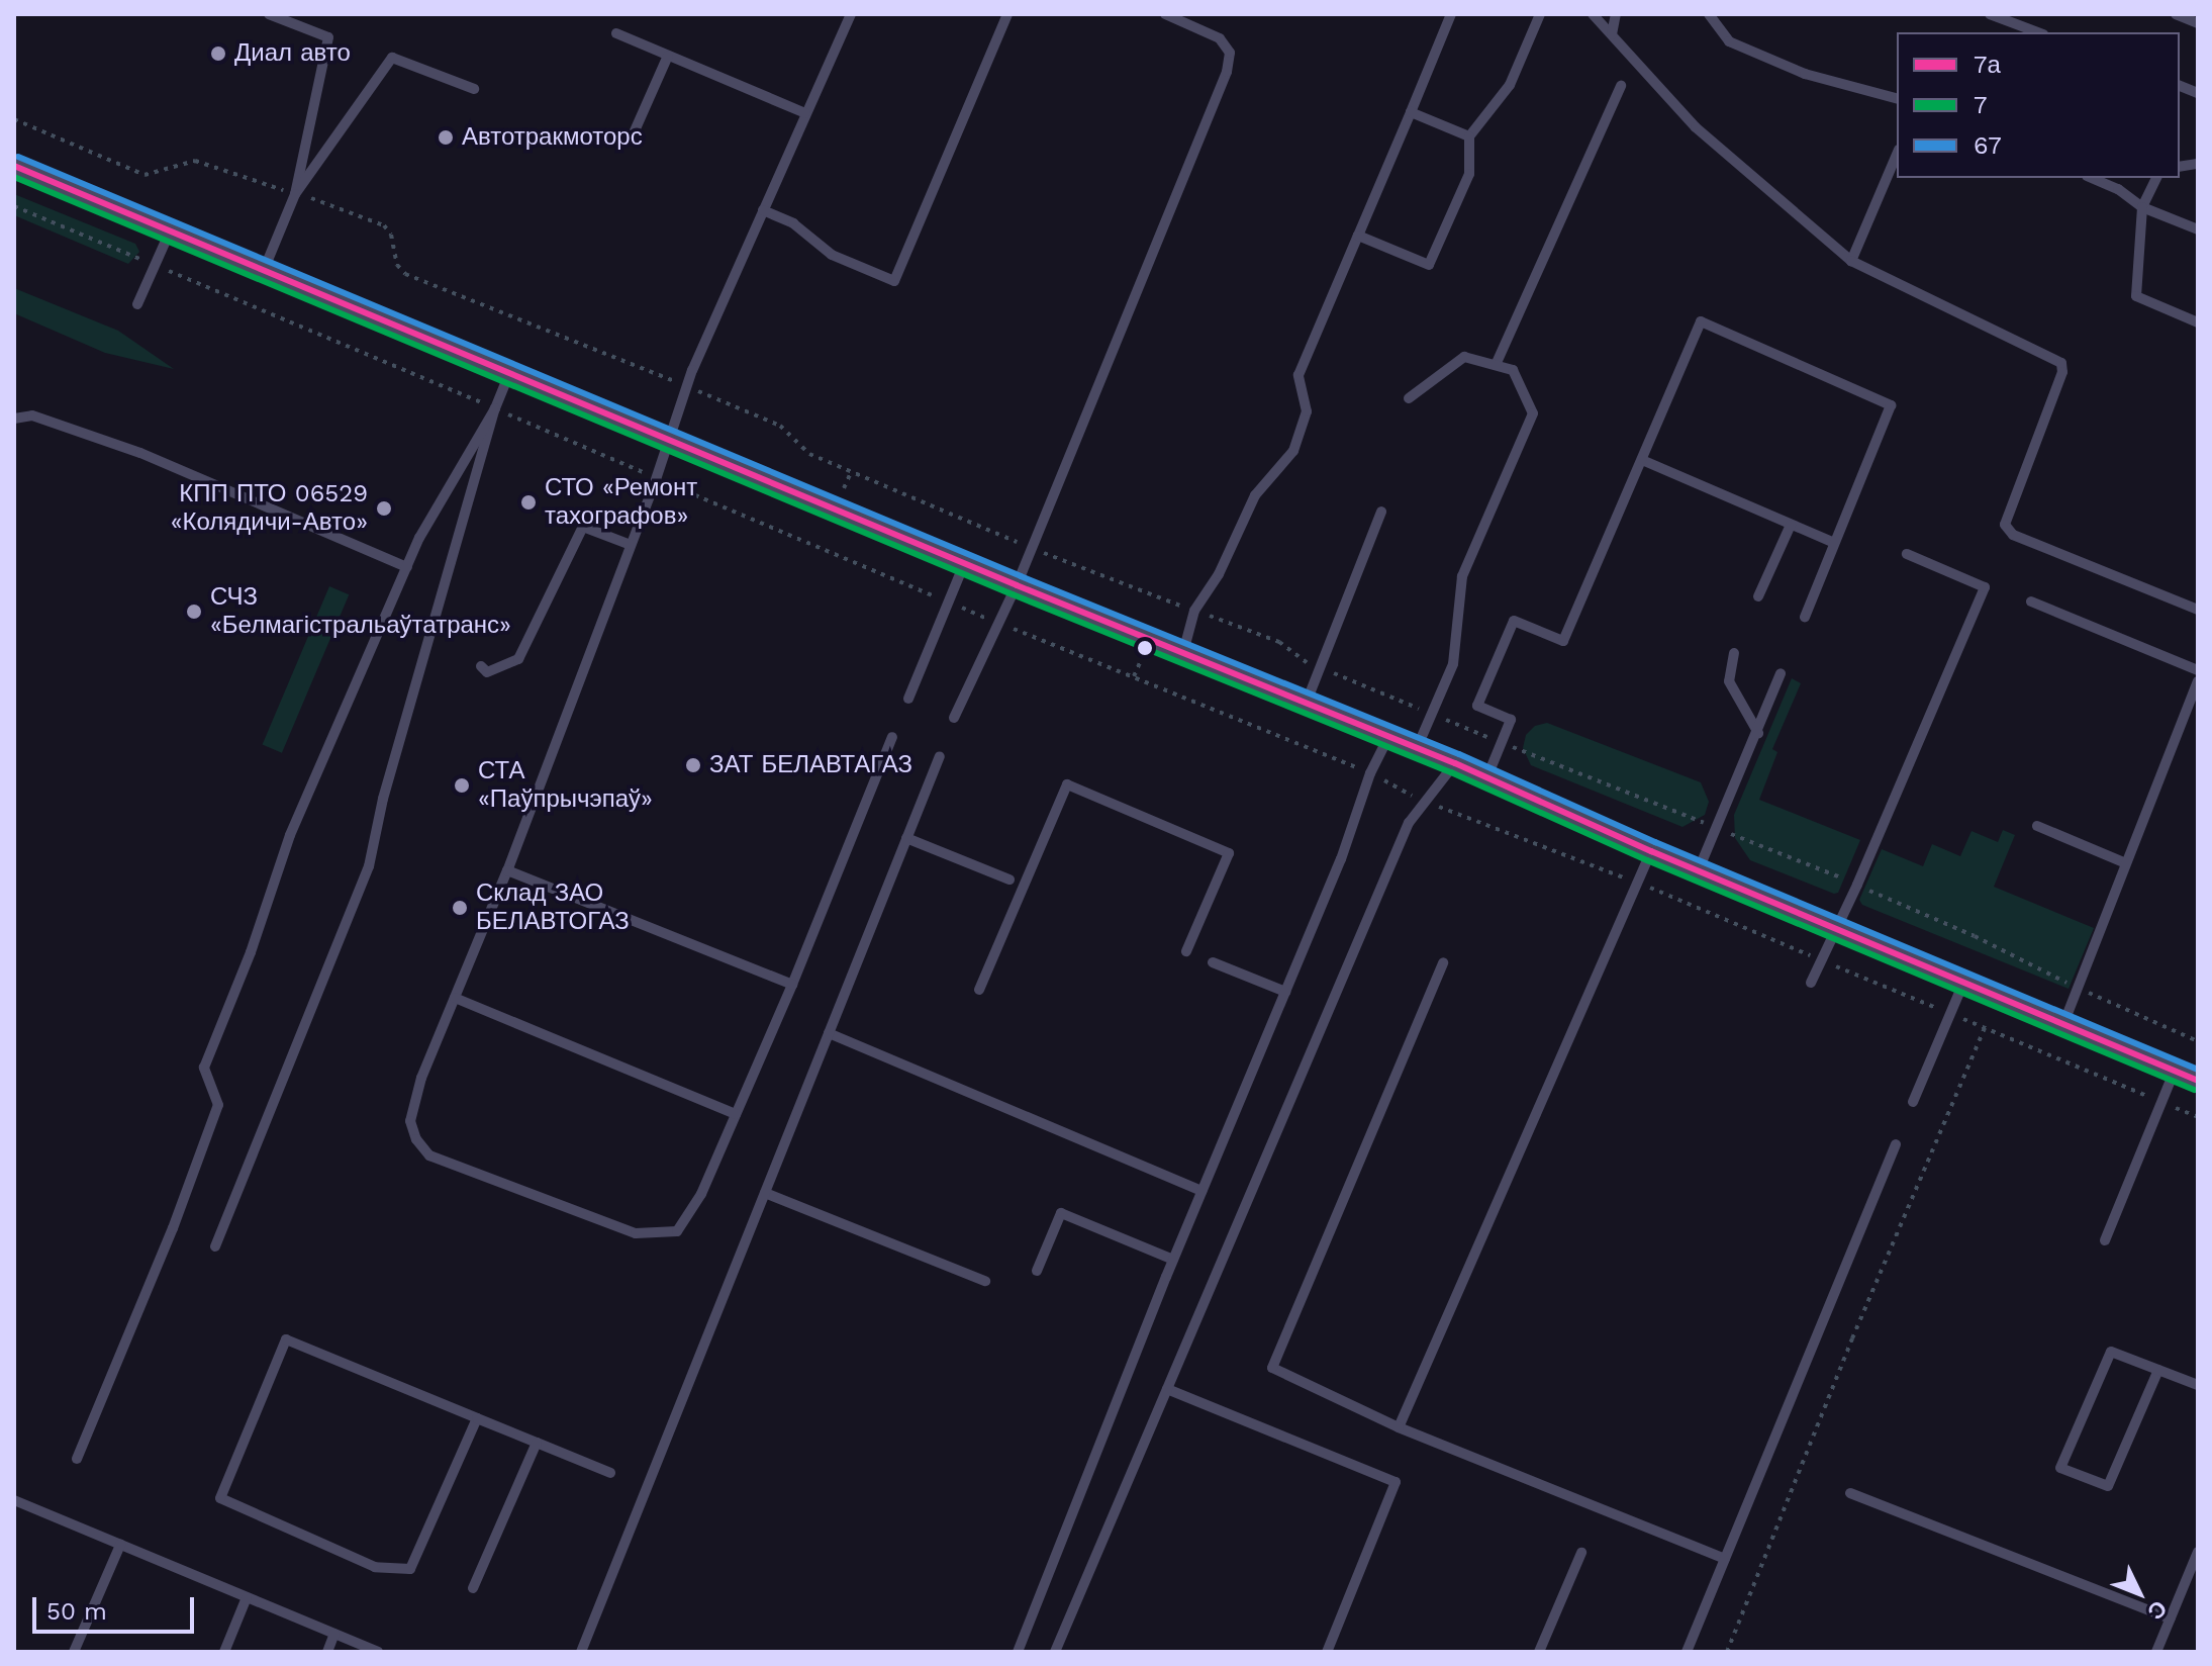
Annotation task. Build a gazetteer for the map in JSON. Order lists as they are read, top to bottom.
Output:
{
  "places": [
    "Диал авто",
    "Автотракмоторс",
    "СТО «Ремонт тахографов»",
    "КПП ПТО 06529 «Колядичи-Авто»",
    "СЧЗ «Белмагістральаўтатранс»",
    "ЗАТ БЕЛАВТАГАЗ",
    "СТА «Паўпрычэпаў»",
    "Склад ЗАО БЕЛАВТОГАЗ"
  ],
  "lines": ["transit line 67", "transit line 7а", "transit line 7"],
  "legend": ["7а", "7", "67"],
  "scale_bar": "50 m",
  "north": "bottom right"
}
